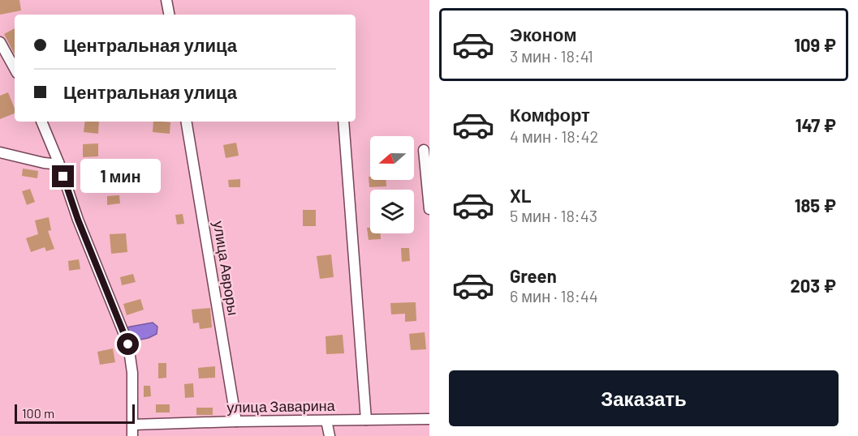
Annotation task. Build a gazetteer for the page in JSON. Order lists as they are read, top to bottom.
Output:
{
  "streets": {
    "street": ["улица Авроры", "улица Заварина"]
  },
  "crossings": [
    ["улица Авроры", "улица Заварина"]
  ],
  "scale_bar": "100 m",
  "north": "left",
  "page": {
    "list": [
      {
        "name": "Эконом",
        "note": "3 мин · 18:41",
        "value": "109 ₽"
      },
      {
        "name": "Комфорт",
        "note": "4 мин · 18:42",
        "value": "147 ₽"
      },
      {
        "name": "XL",
        "note": "5 мин · 18:43",
        "value": "185 ₽"
      },
      {
        "name": "Green",
        "note": "6 мин · 18:44",
        "value": "203 ₽"
      }
    ],
    "banner": ["Центральная улица", "Центральная улица"],
    "bubble": "1 мин",
    "buttons": "Заказать",
    "scale": "100 m"
  }
}
